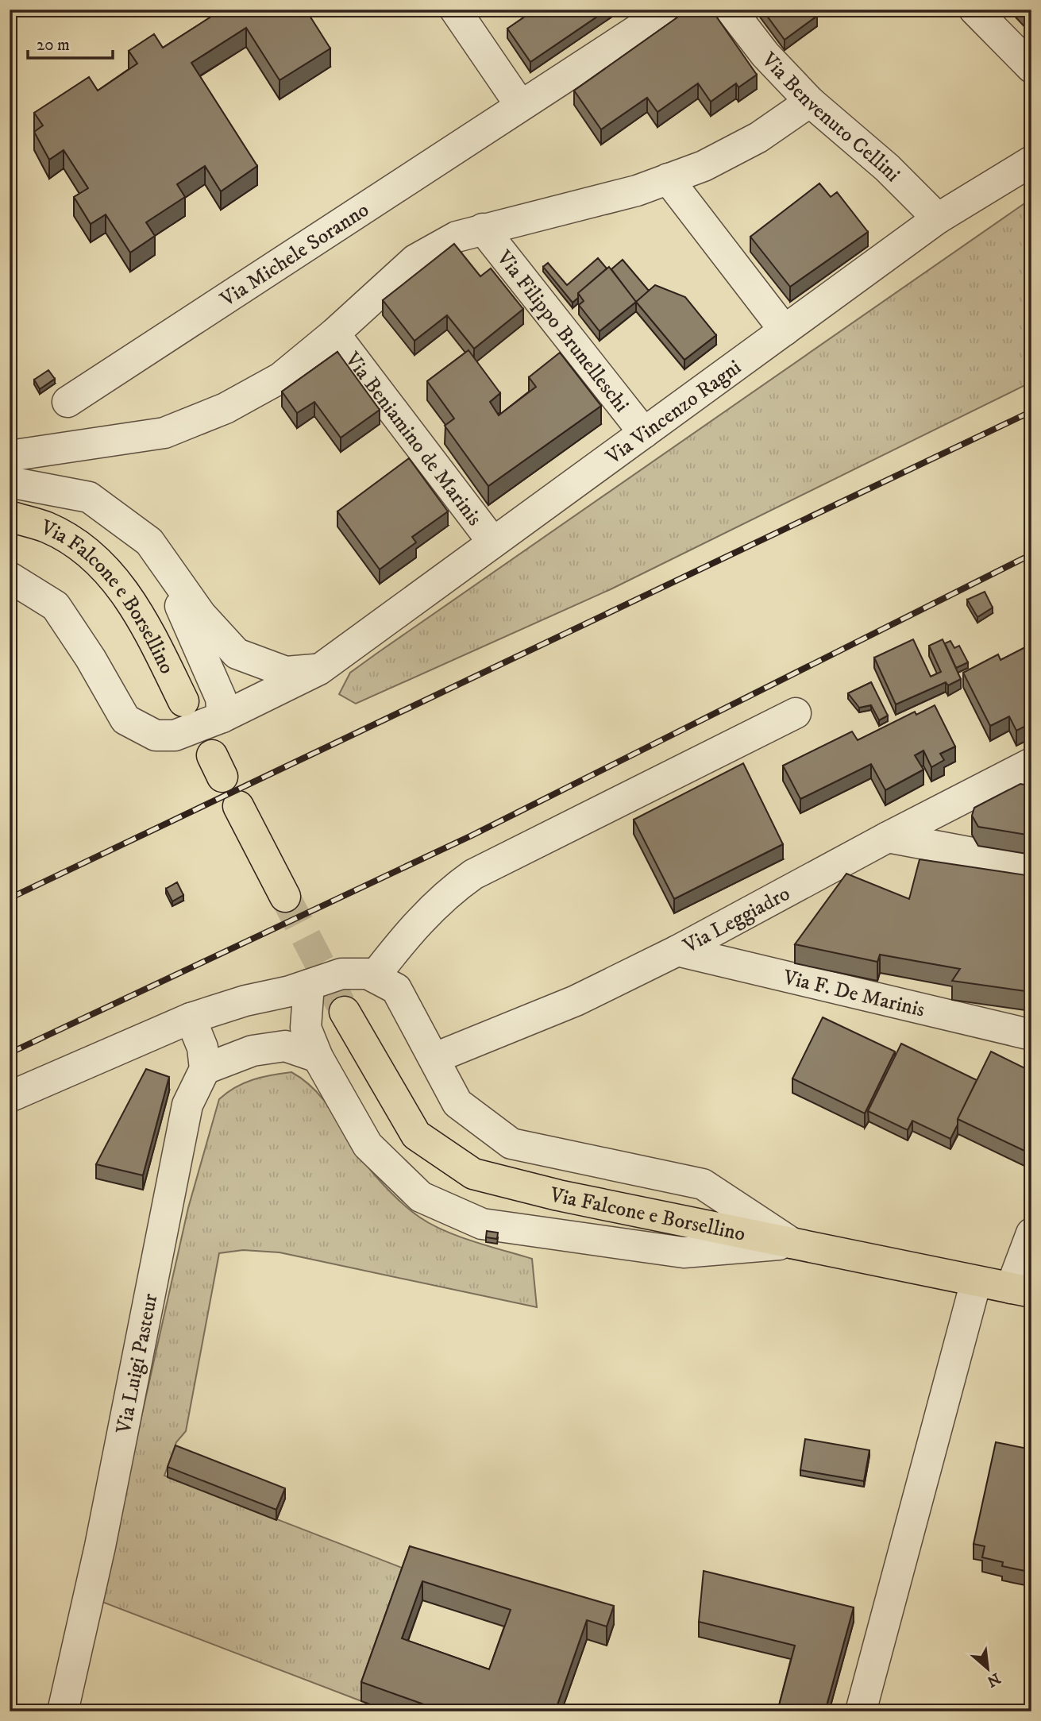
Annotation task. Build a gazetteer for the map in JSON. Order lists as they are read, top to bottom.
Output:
{
  "streets": {
    "main road": ["Via Falcone e Borsellino"],
    "street": [
      "Via Benvenuto Cellini",
      "Via Michele Soranno",
      "Via Filippo Brunelleschi",
      "Via Vincenzo Ragni",
      "Via Beniamino de Marinis",
      "Via Leggiadro",
      "Via F. De Marinis",
      "Via Luigi Pasteur"
    ]
  },
  "crossings": [
    ["Via Benvenuto Cellini", "Via Vincenzo Ragni"],
    ["Via Filippo Brunelleschi", "Via Vincenzo Ragni"],
    ["Via Vincenzo Ragni", "Via Beniamino de Marinis"],
    ["Via Leggiadro", "Via F. De Marinis"]
  ],
  "scale_bar": "20 m",
  "north": "bottom right"
}
